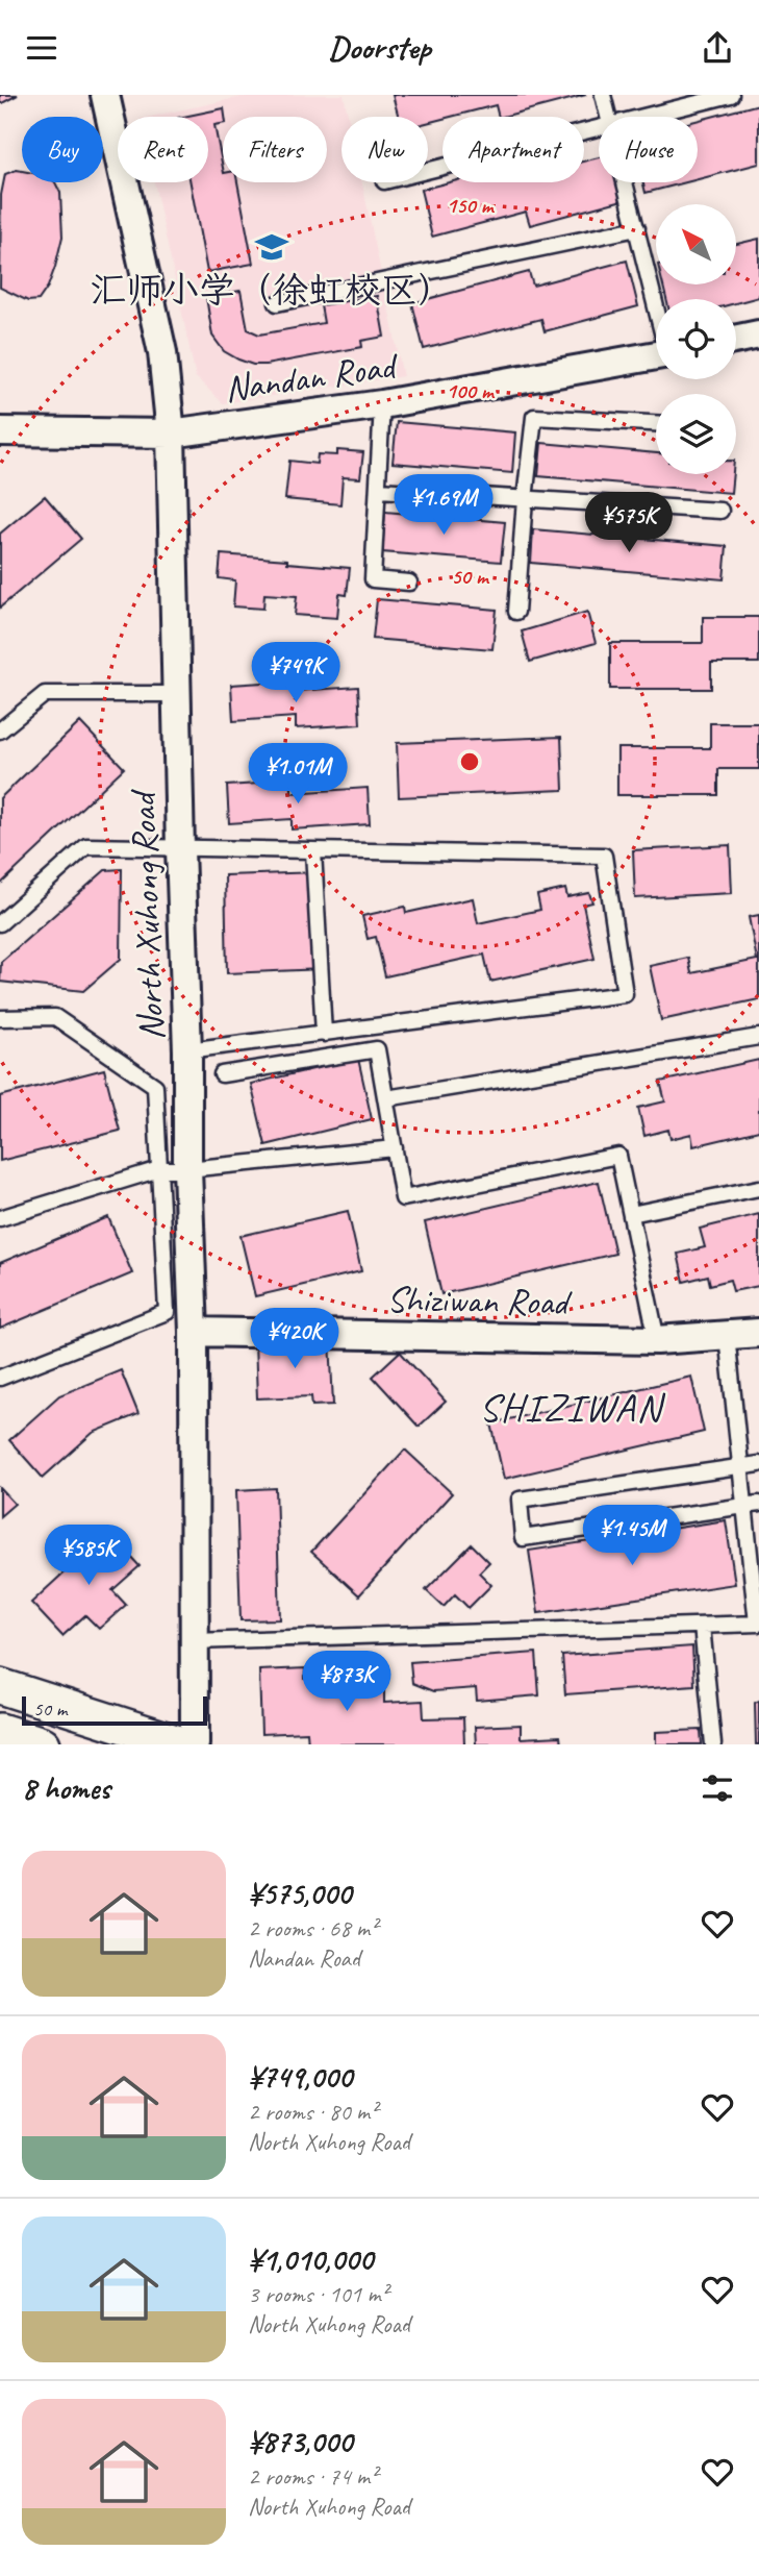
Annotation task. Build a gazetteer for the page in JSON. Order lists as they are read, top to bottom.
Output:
{
  "streets": {
    "street": ["Nandan Road", "North Xuhong Road", "Shiziwan Road"]
  },
  "crossings": [
    ["Nandan Road", "North Xuhong Road"],
    ["North Xuhong Road", "Shiziwan Road"]
  ],
  "districts": ["SHIZIWAN"],
  "places": {
    "school or university": ["汇师小学（徐虹校区）"]
  },
  "scale_bar": "50 m",
  "north": "top left",
  "page": {
    "header": "Doorstep",
    "chip": [
      "Buy",
      "Rent",
      "Filters",
      "New",
      "Apartment",
      "House"
    ],
    "price": [
      "¥1.69M",
      "¥575K",
      "¥749K",
      "¥1.01M",
      "¥420K",
      "¥1.45M",
      "¥585K",
      "¥873K"
    ],
    "scale": "50 m",
    "heading": "8 homes",
    "list": [
      {
        "name": "¥575,000",
        "note": "2 rooms · 68 m² · Nandan Road"
      },
      {
        "name": "¥749,000",
        "note": "2 rooms · 80 m² · North Xuhong Road"
      },
      {
        "name": "¥1,010,000",
        "note": "3 rooms · 101 m² · North Xuhong Road"
      },
      {
        "name": "¥873,000",
        "note": "2 rooms · 74 m² · North Xuhong Road"
      }
    ]
  },
  "rings": ["150 m", "100 m", "50 m"]
}
